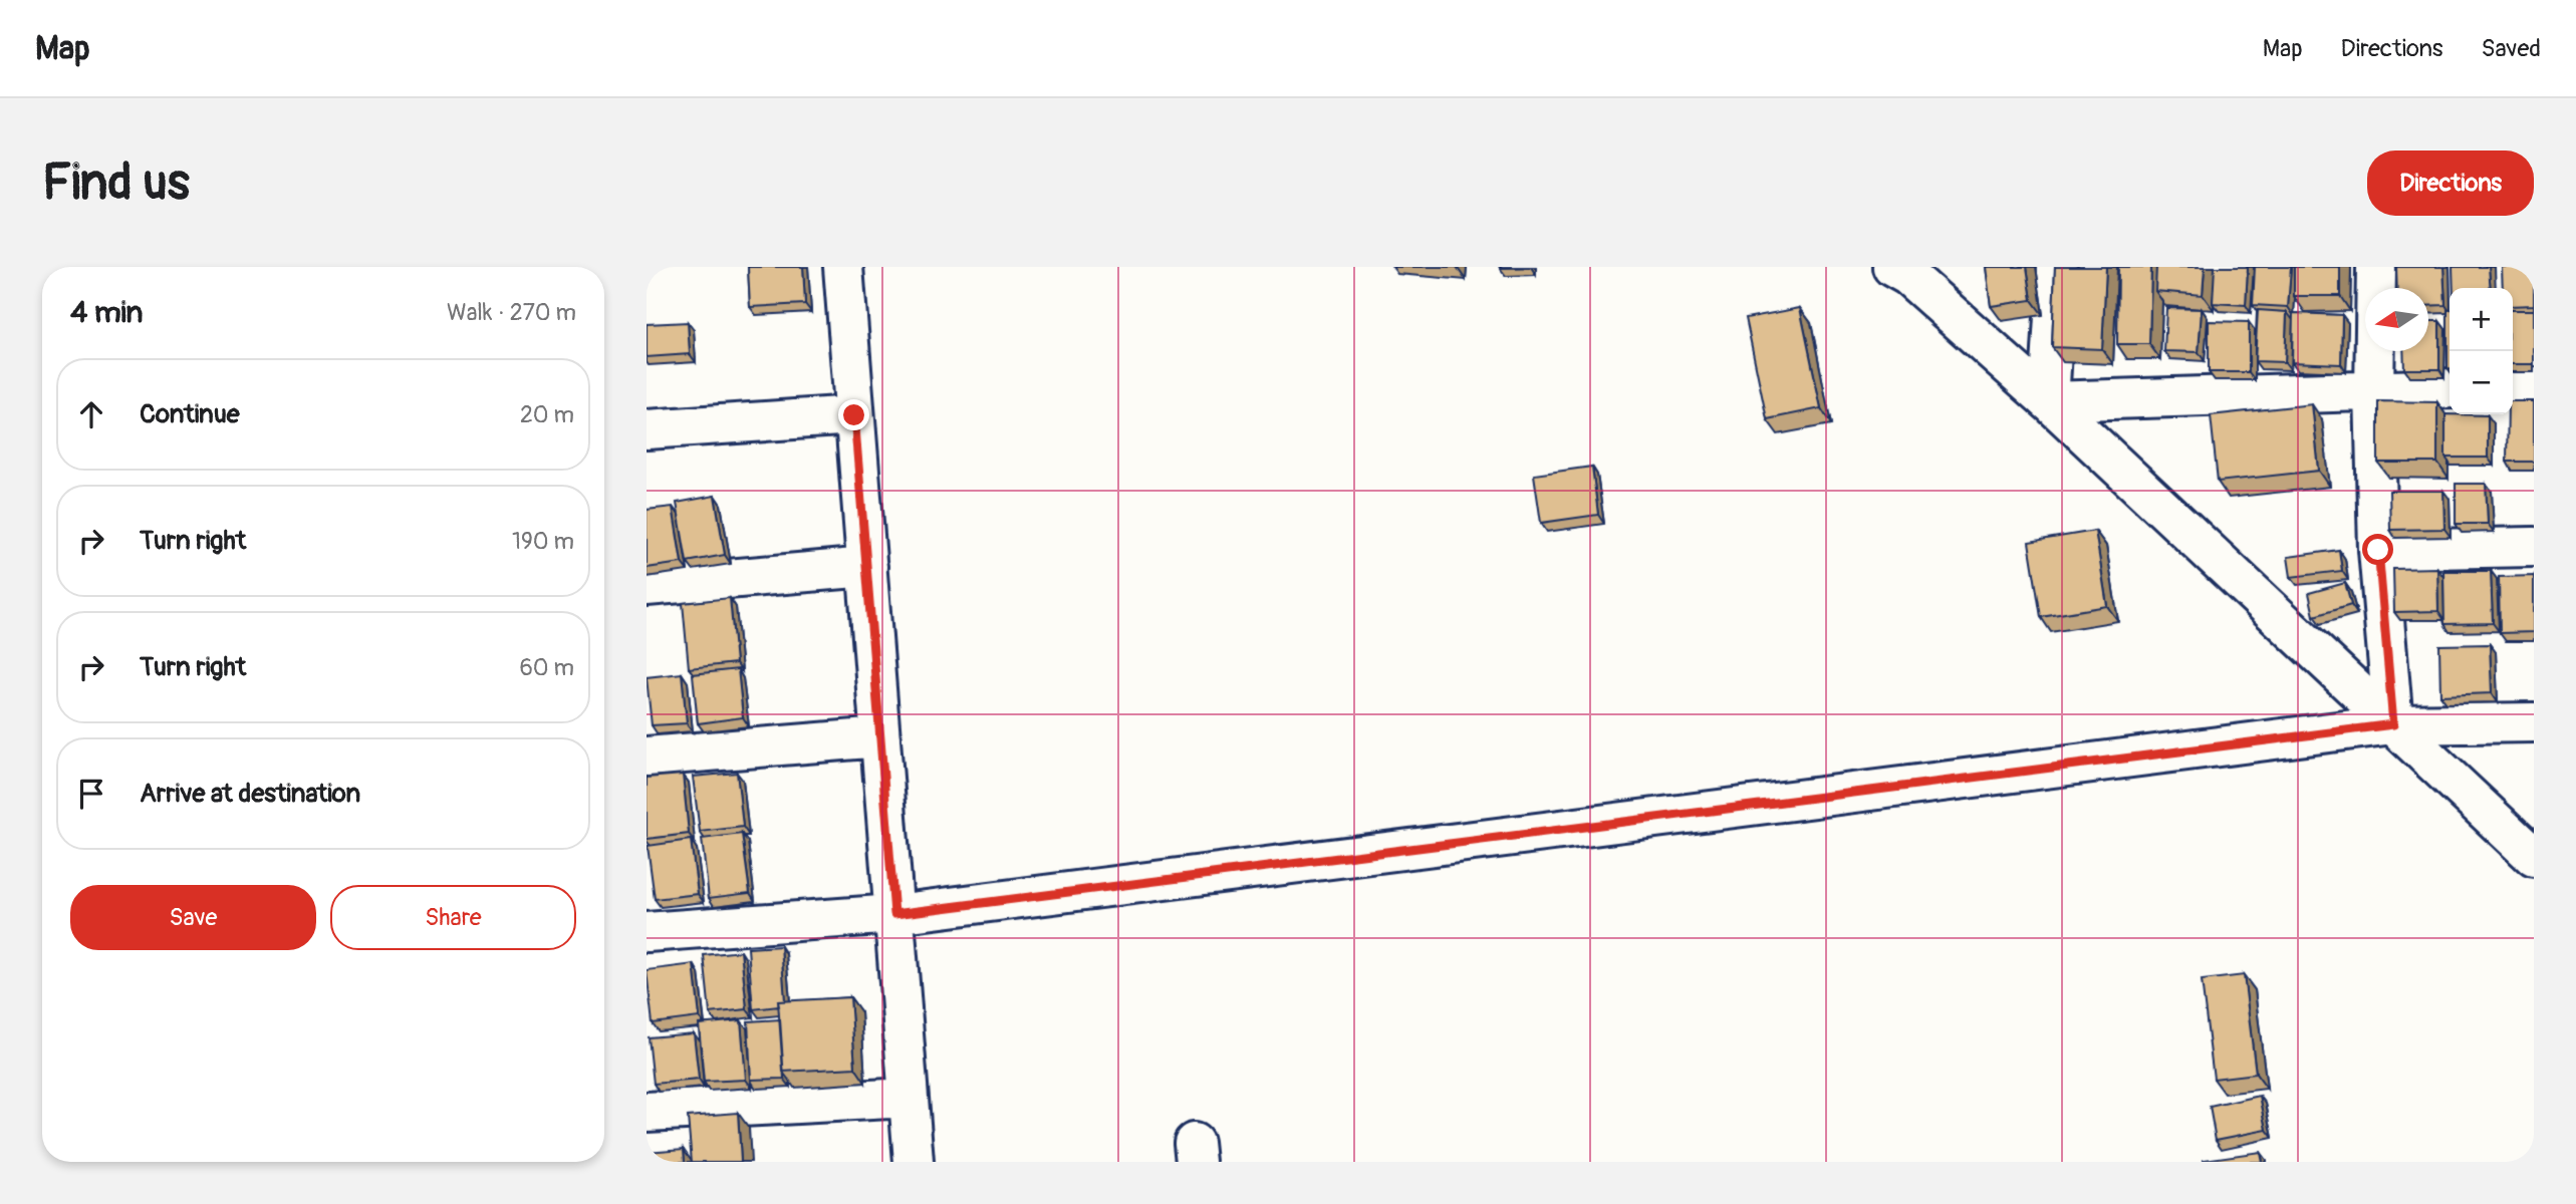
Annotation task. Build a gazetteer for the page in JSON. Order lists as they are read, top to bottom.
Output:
{
  "north": "left",
  "page": {
    "header": "Map",
    "nav": ["Map", "Directions", "Saved"],
    "buttons": [
      "Directions",
      ["Save", "Share"]
    ],
    "title": "Find us",
    "heading": ["4 min", "Walk · 270 m"],
    "map_buttons": ["+", "−"],
    "list": [
      ["Continue", "20 m"],
      ["Turn right", "190 m"],
      ["Turn right", "60 m"],
      "Arrive at destination"
    ]
  }
}
